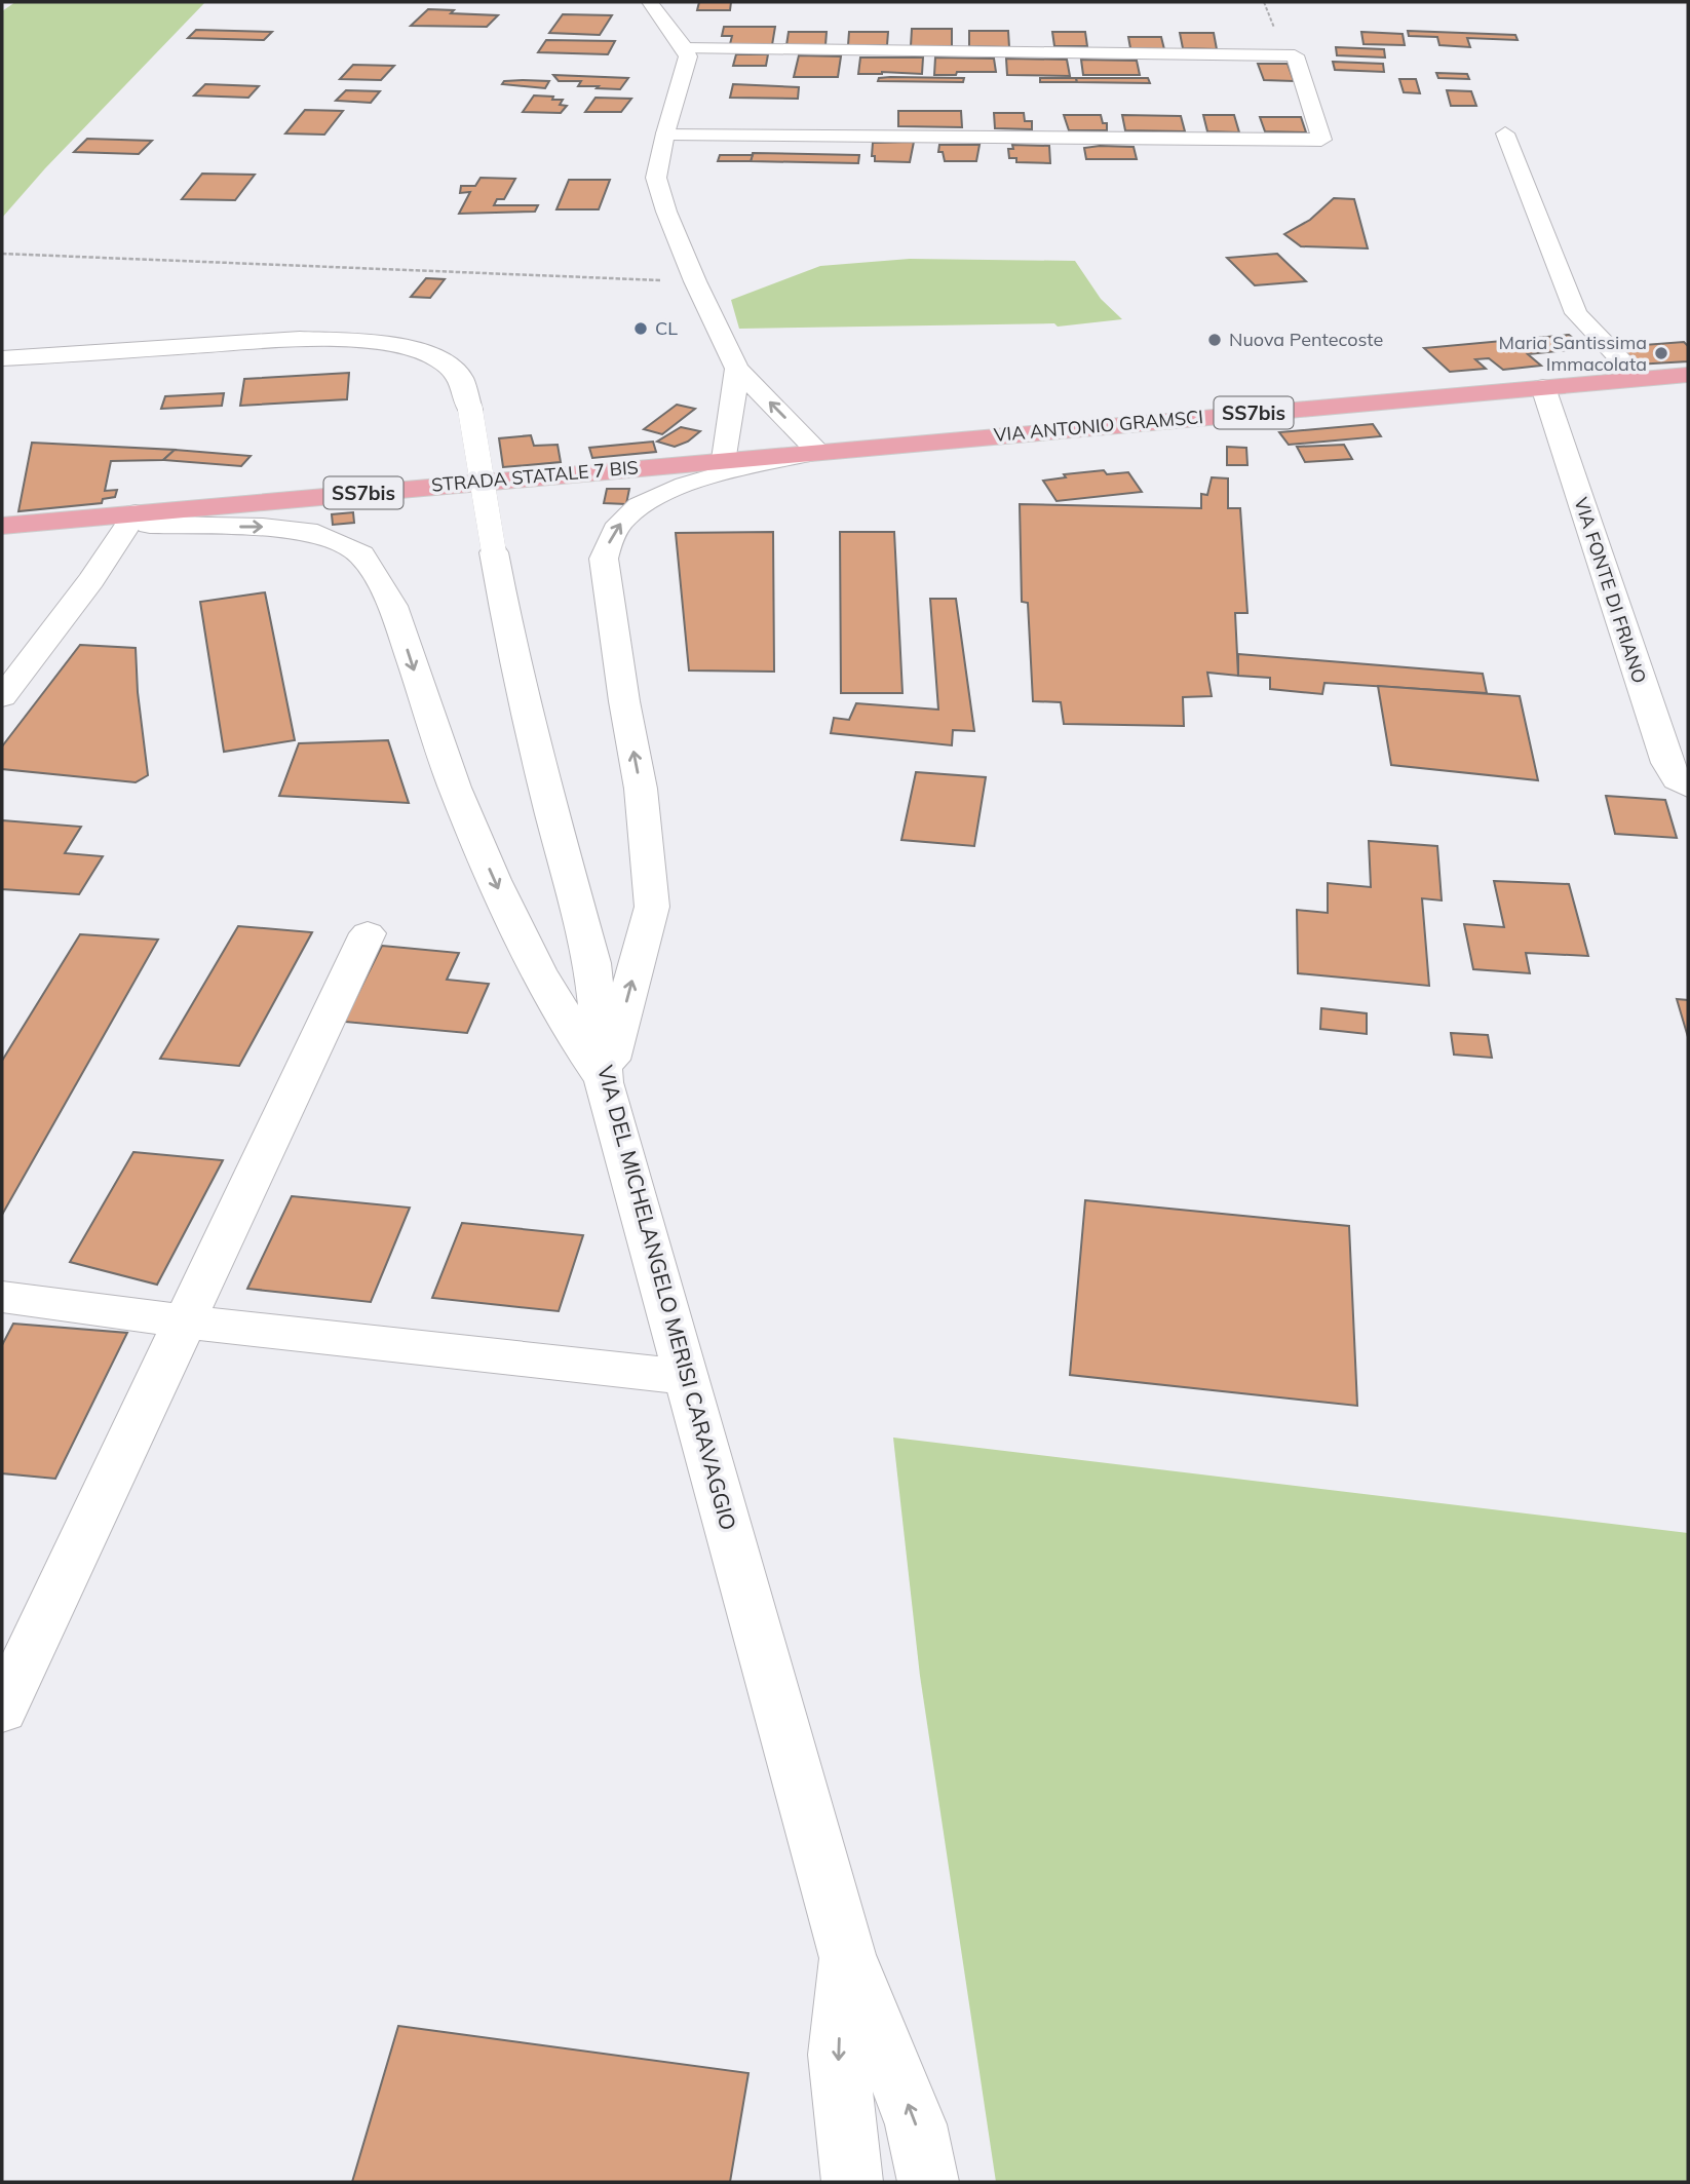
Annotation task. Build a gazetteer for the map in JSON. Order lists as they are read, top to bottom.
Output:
{
  "streets": {
    "main road": ["SS7bis", "VIA ANTONIO GRAMSCI", "STRADA STATALE 7 BIS"],
    "street": ["VIA FONTE DI FRIANO", "VIA DEL MICHELANGELO MERISI CARAVAGGIO"]
  },
  "crossings": [
    ["VIA ANTONIO GRAMSCI", "STRADA STATALE 7 BIS"],
    ["VIA ANTONIO GRAMSCI", "VIA FONTE DI FRIANO"]
  ],
  "places": ["CL", "Nuova Pentecoste", "Maria Santissima Immacolata"]
}
